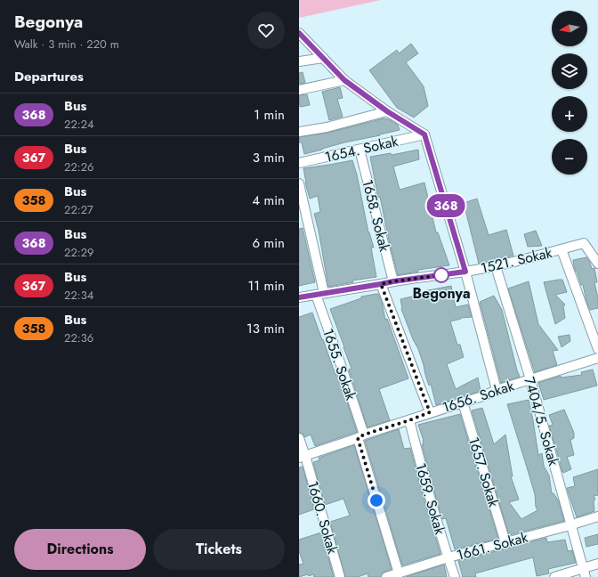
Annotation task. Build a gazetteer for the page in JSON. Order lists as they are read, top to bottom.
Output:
{
  "streets": {
    "street": [
      "1654. Sokak",
      "1658. Sokak",
      "1521. Sokak",
      "1655. Sokak",
      "1656. Sokak",
      "7404/5. Sokak",
      "1657. Sokak",
      "1659. Sokak",
      "1660. Sokak",
      "1661. Sokak"
    ]
  },
  "crossings": [
    ["1654. Sokak", "1658. Sokak"],
    ["1658. Sokak", "1521. Sokak"],
    ["1521. Sokak", "1655. Sokak"],
    ["1521. Sokak", "7404/5. Sokak"],
    ["1655. Sokak", "1656. Sokak"],
    ["1655. Sokak", "1661. Sokak"],
    ["1656. Sokak", "7404/5. Sokak"],
    ["1656. Sokak", "1657. Sokak"],
    ["1656. Sokak", "1659. Sokak"],
    ["1656. Sokak", "1660. Sokak"],
    ["7404/5. Sokak", "1661. Sokak"],
    ["1657. Sokak", "1661. Sokak"],
    ["1659. Sokak", "1661. Sokak"]
  ],
  "places": ["Begonya"],
  "lines": ["bus line 368"],
  "north": "left",
  "page": {
    "heading": [
      ["Begonya", "Walk · 3 min · 220 m"],
      "Departures"
    ],
    "on_map": "368",
    "map_buttons": ["+", "−"],
    "list": [
      {
        "mark": "368",
        "name": "Bus",
        "note": "22:24",
        "value": "1 min"
      },
      {
        "mark": "367",
        "name": "Bus",
        "note": "22:26",
        "value": "3 min"
      },
      {
        "mark": "358",
        "name": "Bus",
        "note": "22:27",
        "value": "4 min"
      },
      {
        "mark": "368",
        "name": "Bus",
        "note": "22:29",
        "value": "6 min"
      },
      {
        "mark": "367",
        "name": "Bus",
        "note": "22:34",
        "value": "11 min"
      },
      {
        "mark": "358",
        "name": "Bus",
        "note": "22:36",
        "value": "13 min"
      }
    ],
    "buttons": ["Directions", "Tickets"]
  }
}
